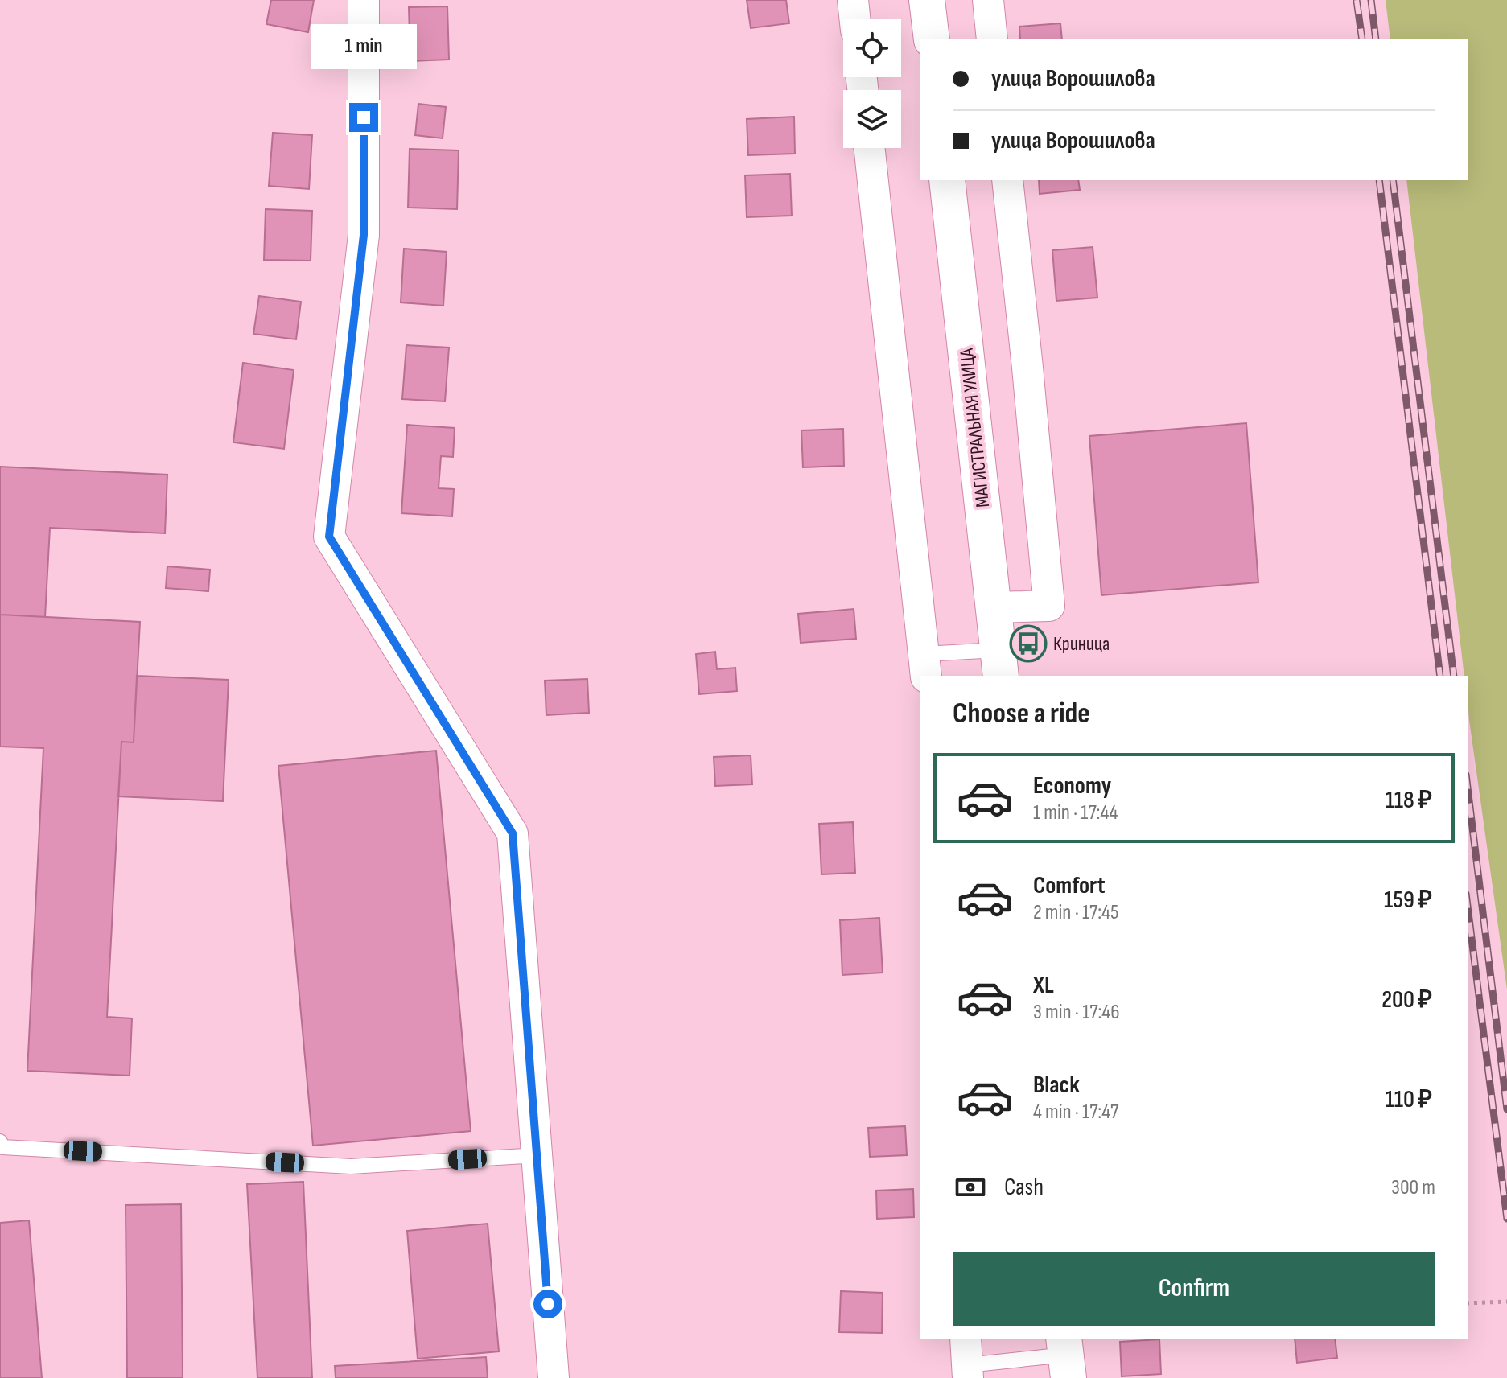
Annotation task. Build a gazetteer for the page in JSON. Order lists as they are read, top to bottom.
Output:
{
  "streets": {
    "main road": ["МАГИСТРАЛЬНАЯ УЛИЦА"]
  },
  "places": {
    "bus stop": ["Криница"]
  },
  "page": {
    "bubble": "1 min",
    "banner": ["улица Ворошилова", "улица Ворошилова"],
    "heading": "Choose a ride",
    "list": [
      {
        "name": "Economy",
        "note": "1 min · 17:44",
        "value": "118 ₽"
      },
      {
        "name": "Comfort",
        "note": "2 min · 17:45",
        "value": "159 ₽"
      },
      {
        "name": "XL",
        "note": "3 min · 17:46",
        "value": "200 ₽"
      },
      {
        "name": "Black",
        "note": "4 min · 17:47",
        "value": "110 ₽"
      }
    ],
    "pay": ["Cash", "300 m"],
    "buttons": "Confirm"
  }
}
